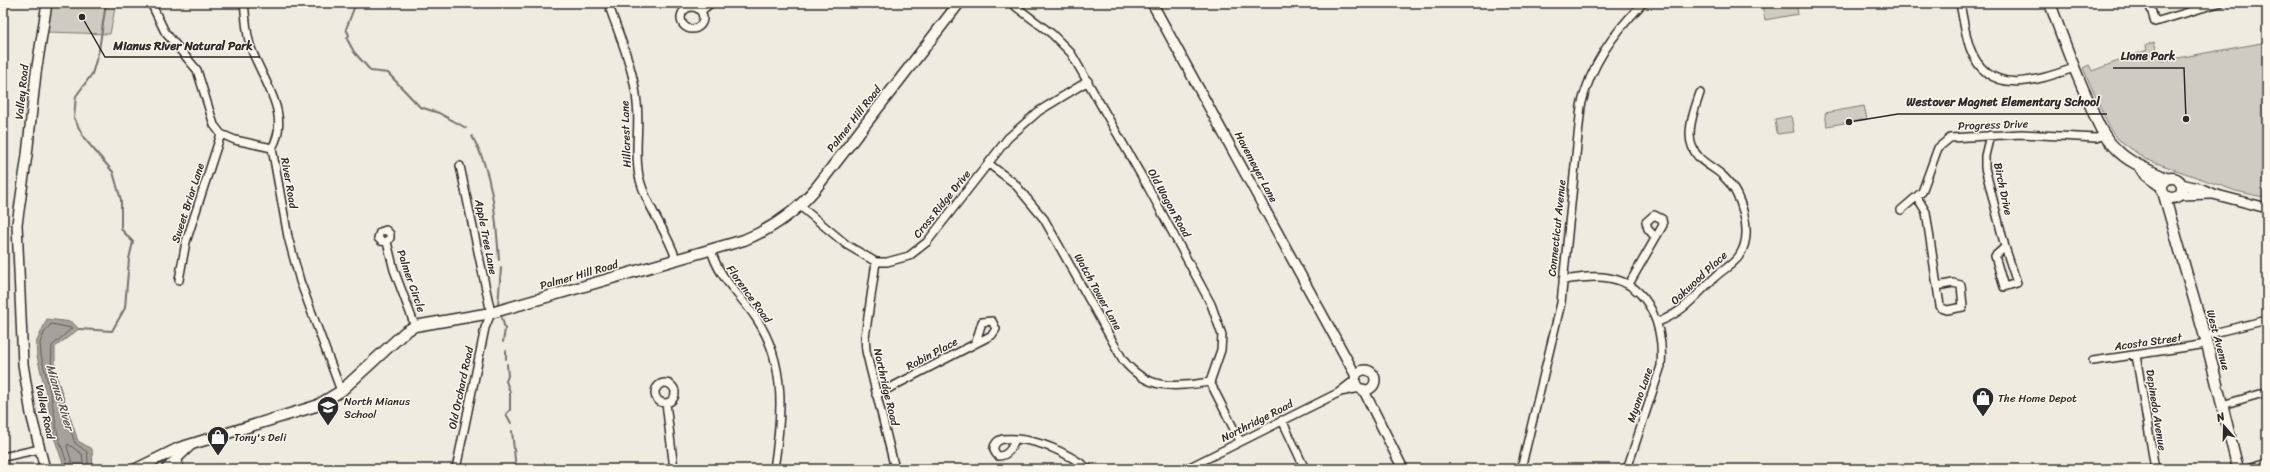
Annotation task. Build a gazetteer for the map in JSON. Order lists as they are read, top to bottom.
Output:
{
  "streets": {
    "main road": ["Palmer Hill Road", "West Avenue"],
    "street": [
      "Valley Road",
      "Progress Drive",
      "Hillcrest Lane",
      "Havemeyer Lane",
      "River Road",
      "Birch Drive",
      "Sweet Briar Lane",
      "Old Wagon Road",
      "Cross Ridge Drive",
      "Connecticut Avenue",
      "Apple Tree Lane",
      "Oakwood Place",
      "Palmer Circle",
      "Watch Tower Lane",
      "Florence Road",
      "Acosta Street",
      "Robin Place",
      "Northridge Road",
      "Old Orchard Road",
      "Myano Lane",
      "Depinedo Avenue"
    ]
  },
  "crossings": [
    ["Palmer Hill Road", "Hillcrest Lane"],
    ["Palmer Hill Road", "River Road"],
    ["Palmer Hill Road", "Apple Tree Lane"],
    ["Palmer Hill Road", "Palmer Circle"],
    ["Palmer Hill Road", "Florence Road"],
    ["Palmer Hill Road", "Old Orchard Road"],
    ["Progress Drive", "Birch Drive"],
    ["Havemeyer Lane", "Northridge Road"],
    ["River Road", "Sweet Briar Lane"],
    ["Old Wagon Road", "Cross Ridge Drive"],
    ["Old Wagon Road", "Watch Tower Lane"],
    ["Cross Ridge Drive", "Watch Tower Lane"],
    ["Cross Ridge Drive", "Northridge Road"],
    ["Connecticut Avenue", "Myano Lane"],
    ["Apple Tree Lane", "Old Orchard Road"],
    ["Oakwood Place", "Myano Lane"],
    ["West Avenue", "Acosta Street"],
    ["Acosta Street", "Depinedo Avenue"],
    ["Robin Place", "Northridge Road"]
  ],
  "water": ["Mianus River"],
  "places": {
    "other": ["Mianus River Natural Park", "Lione Park", "Westover Magnet Elementary School"],
    "shop": ["The Home Depot", "Tony's Deli"],
    "school or university": ["North Mianus School"]
  },
  "north": "top"
}
